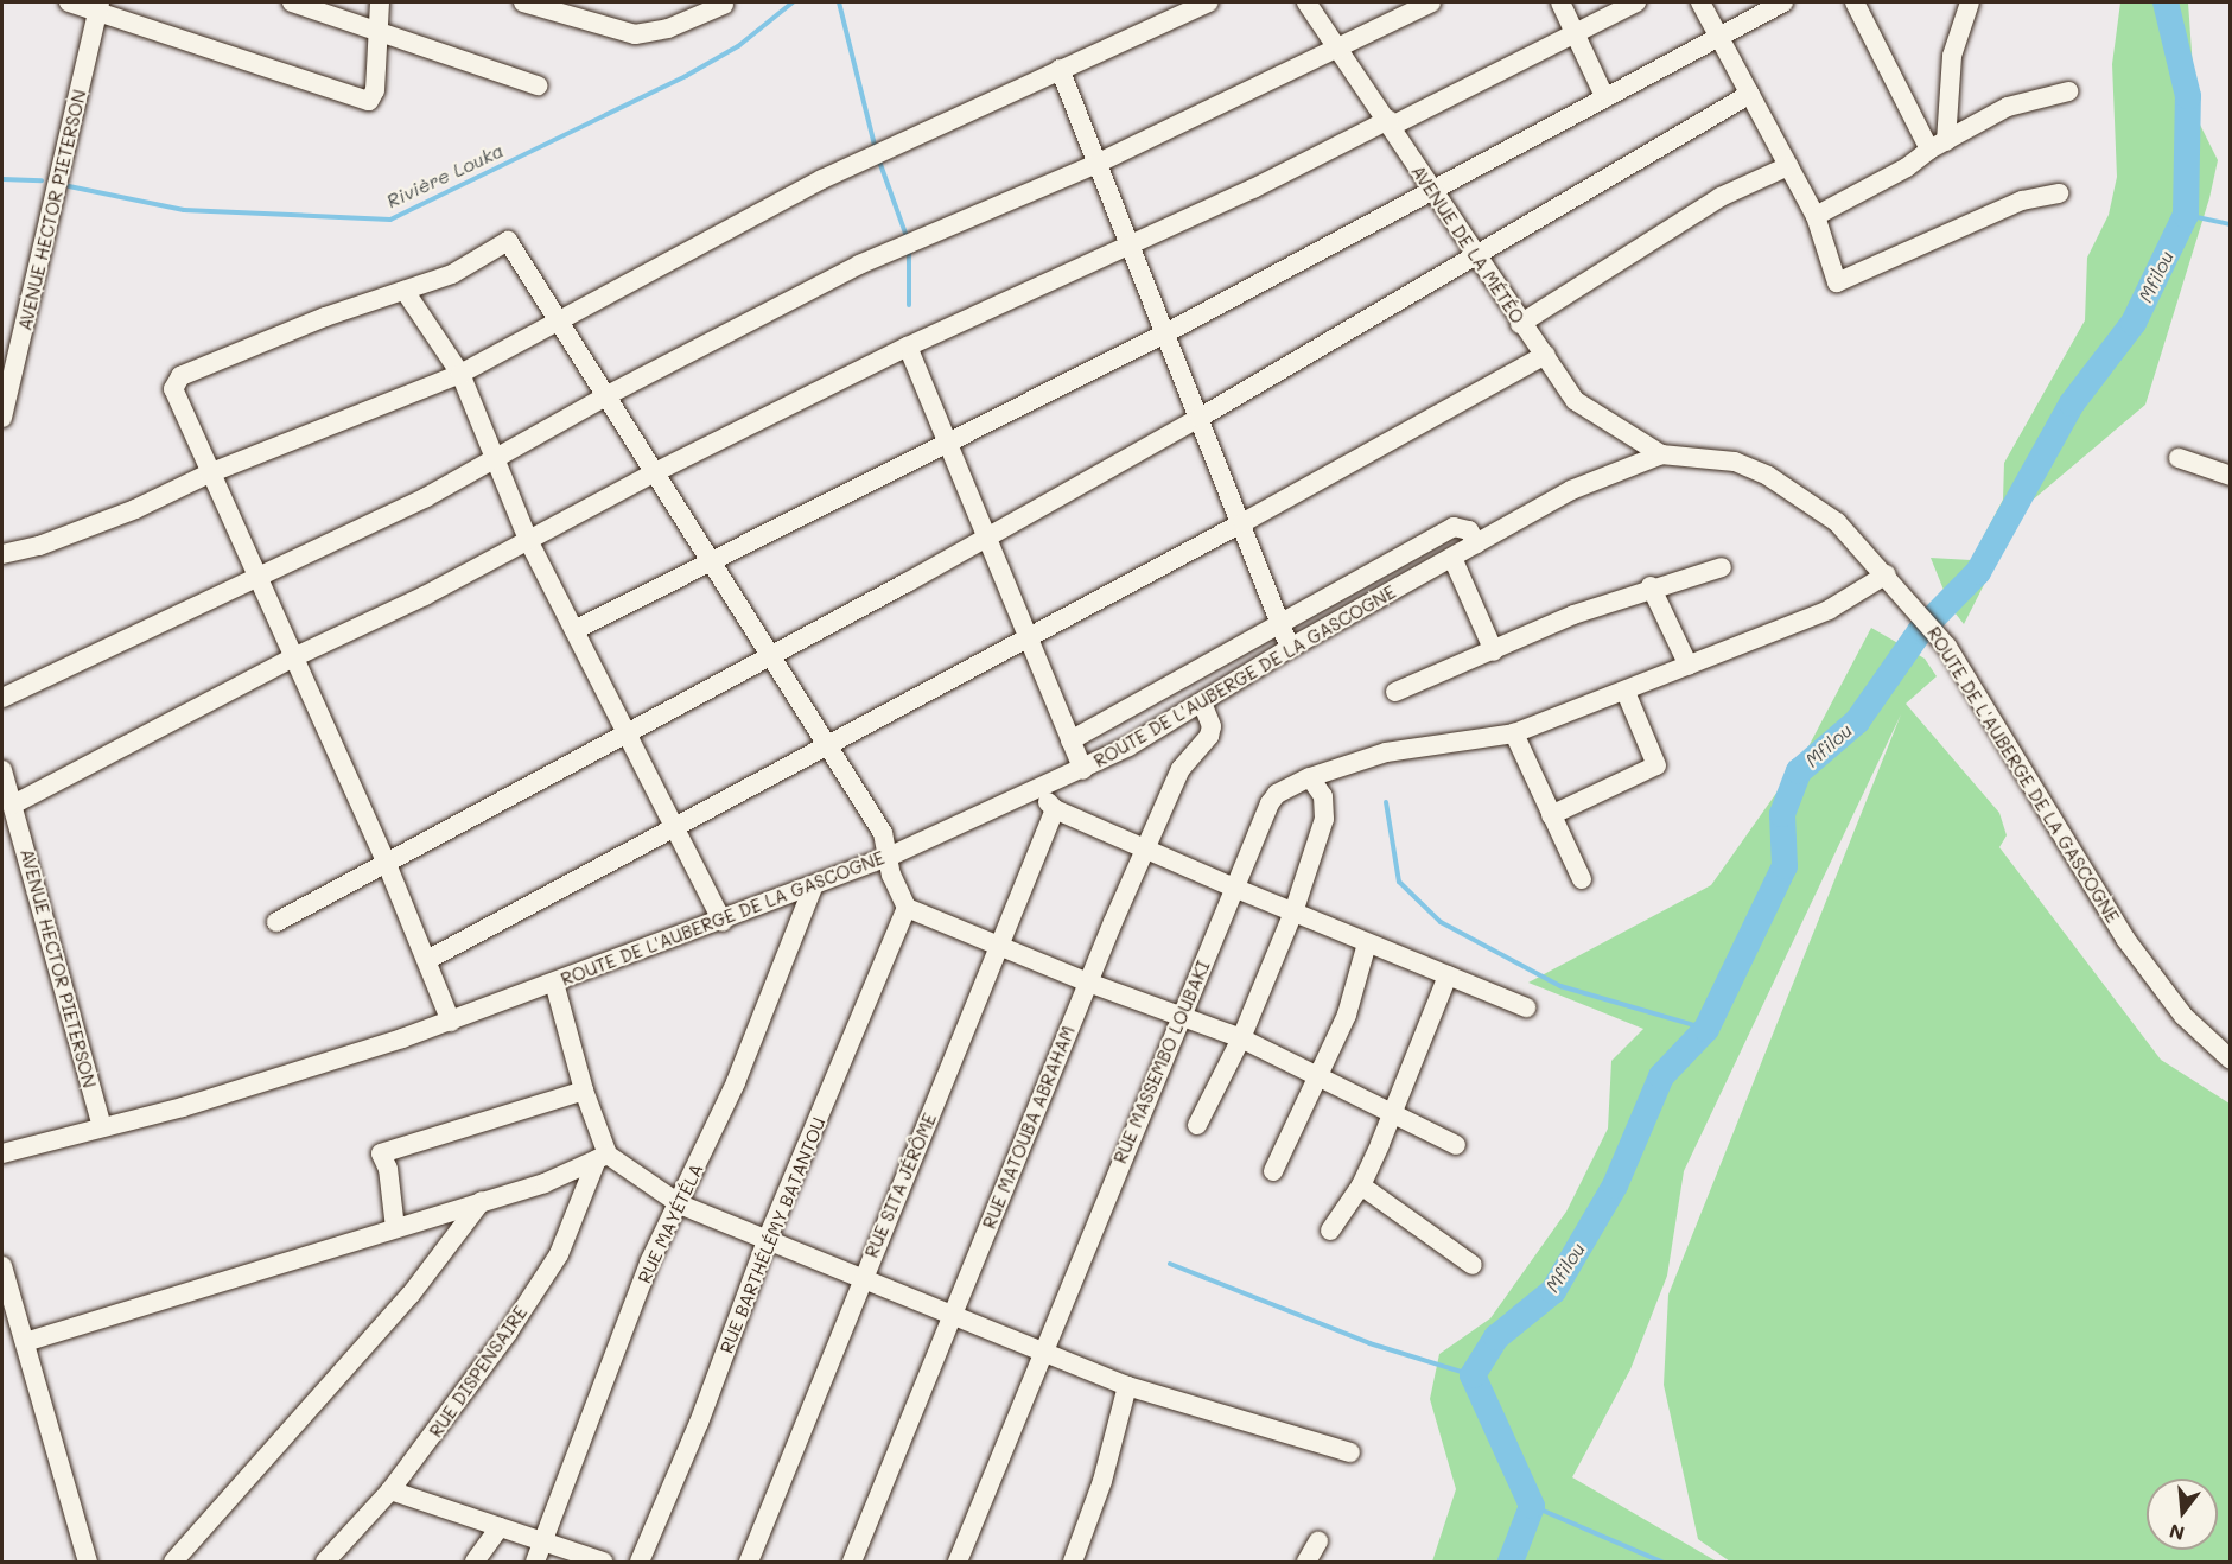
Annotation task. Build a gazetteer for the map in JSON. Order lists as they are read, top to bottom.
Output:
{
  "streets": {
    "street": [
      "AVENUE HECTOR PIETERSON",
      "AVENUE DE LA MÉTÉO",
      "ROUTE DE L'AUBERGE DE LA GASCOGNE",
      "RUE MASSEMBO LOUBAKI",
      "RUE MATOUBA ABRAHAM",
      "RUE SITA JÉRÔME",
      "RUE MAYÉTÉLA",
      "RUE BARTHÉLÉMY BATANTOU",
      "RUE DISPENSAIRE"
    ]
  },
  "crossings": [
    ["AVENUE HECTOR PIETERSON", "ROUTE DE L'AUBERGE DE LA GASCOGNE"],
    ["AVENUE DE LA MÉTÉO", "ROUTE DE L'AUBERGE DE LA GASCOGNE"],
    ["ROUTE DE L'AUBERGE DE LA GASCOGNE", "RUE MASSEMBO LOUBAKI"],
    ["ROUTE DE L'AUBERGE DE LA GASCOGNE", "RUE MATOUBA ABRAHAM"],
    ["ROUTE DE L'AUBERGE DE LA GASCOGNE", "RUE MAYÉTÉLA"]
  ],
  "water": ["Rivière Louka", "Mfilou"],
  "north": "bottom"
}
